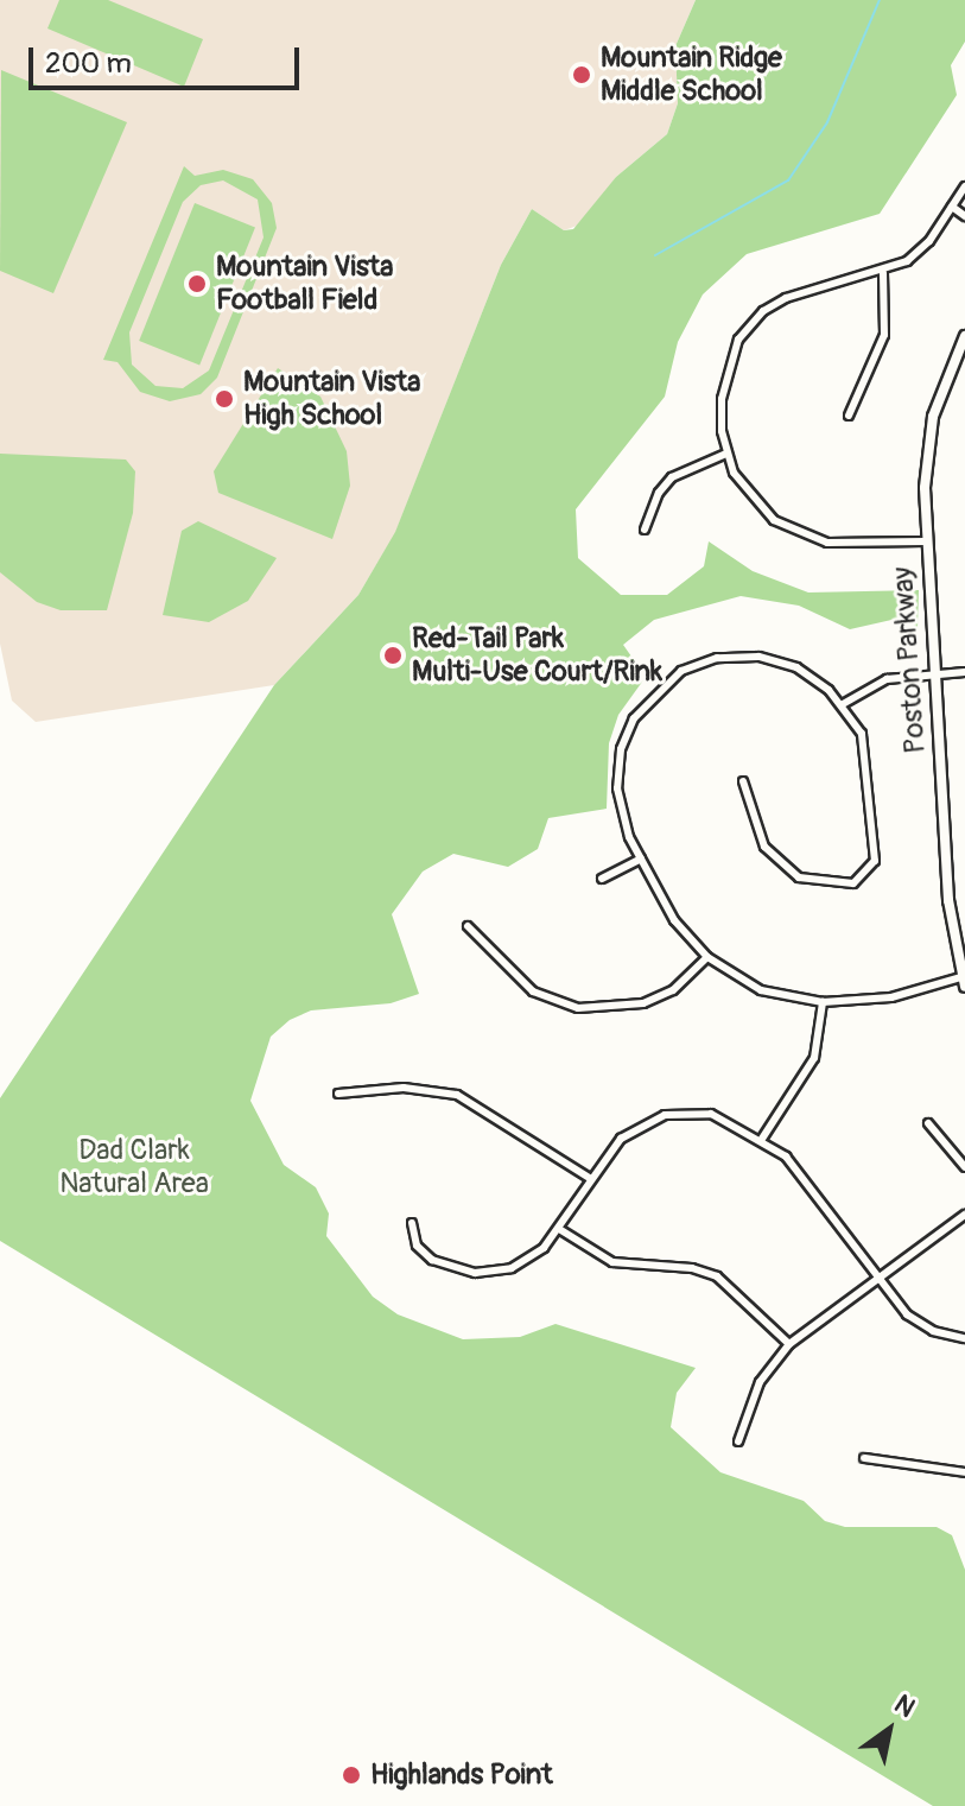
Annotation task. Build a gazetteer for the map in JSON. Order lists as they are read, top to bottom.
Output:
{
  "streets": {
    "street": ["Poston Parkway"]
  },
  "parks": ["Dad Clark Natural Area"],
  "places": [
    "Mountain Ridge Middle School",
    "Mountain Vista Football Field",
    "Mountain Vista High School",
    "Red-Tail Park Multi-Use Court/Rink",
    "Highlands Point"
  ],
  "scale_bar": "200 m",
  "north": "top right"
}
